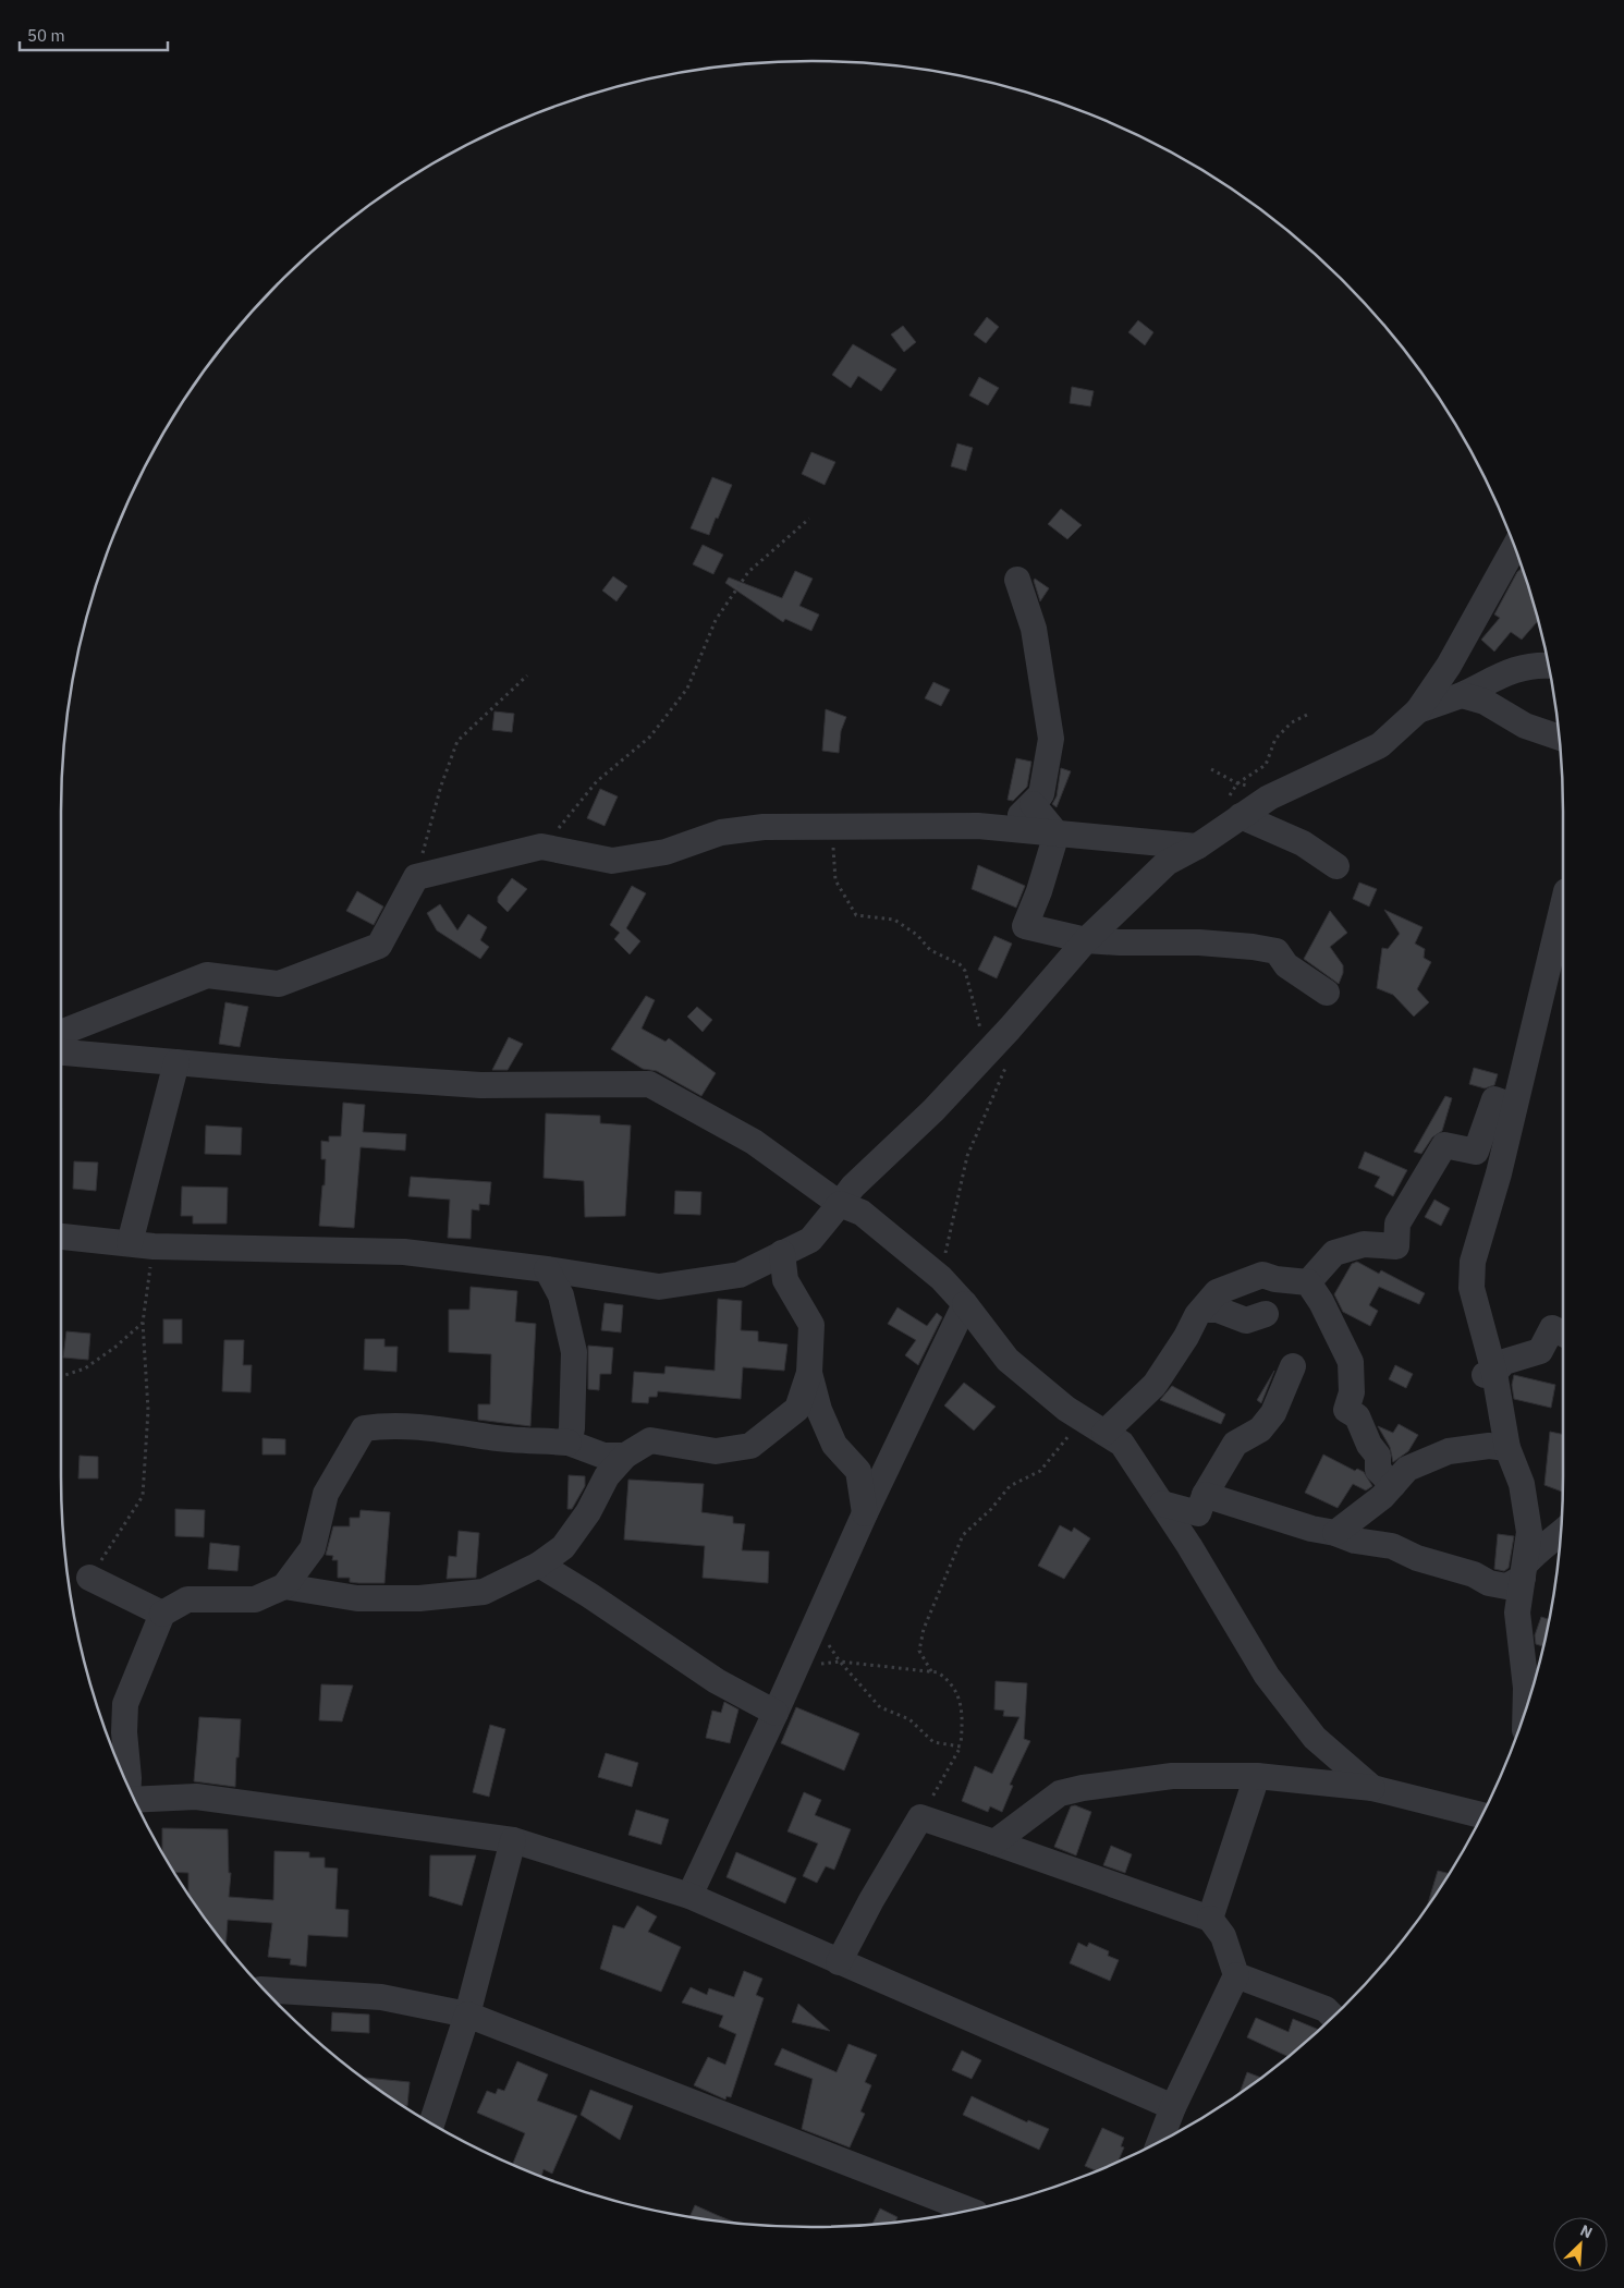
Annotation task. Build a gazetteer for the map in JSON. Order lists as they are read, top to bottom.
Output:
{
  "scale_bar": "50 m",
  "north": "top right"
}
